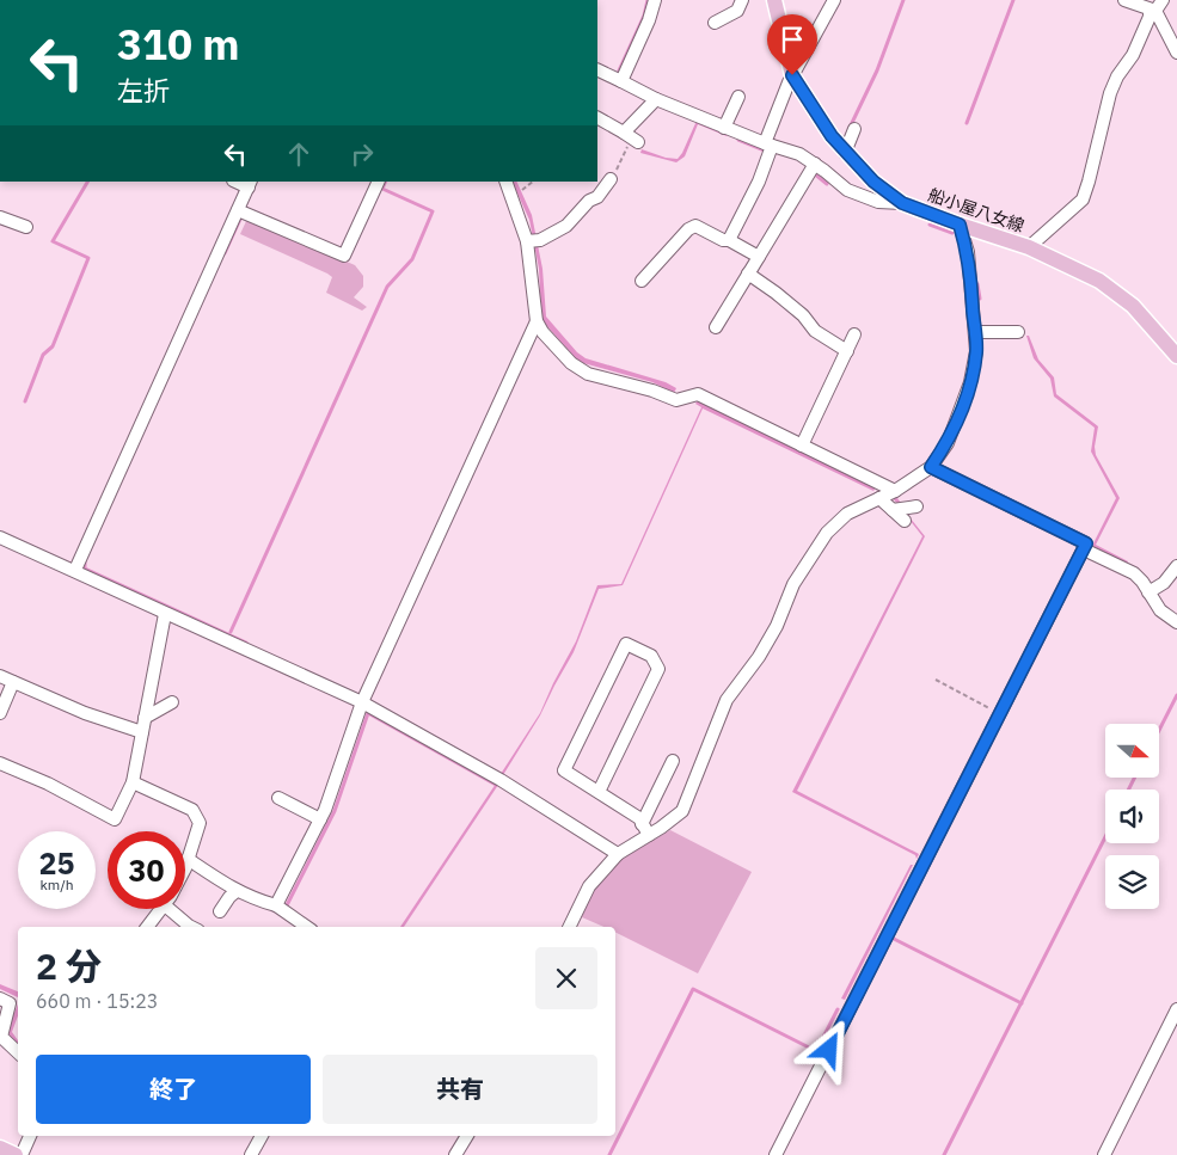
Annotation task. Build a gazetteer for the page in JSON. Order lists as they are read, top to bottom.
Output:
{
  "streets": {
    "main road": ["船小屋八女線"]
  },
  "north": "right",
  "page": {
    "turn": ["310 m", "左折"],
    "speed": "25 km/h",
    "limit": "30",
    "heading": ["2 分", "660 m · 15:23"],
    "buttons": ["終了", "共有"]
  }
}
